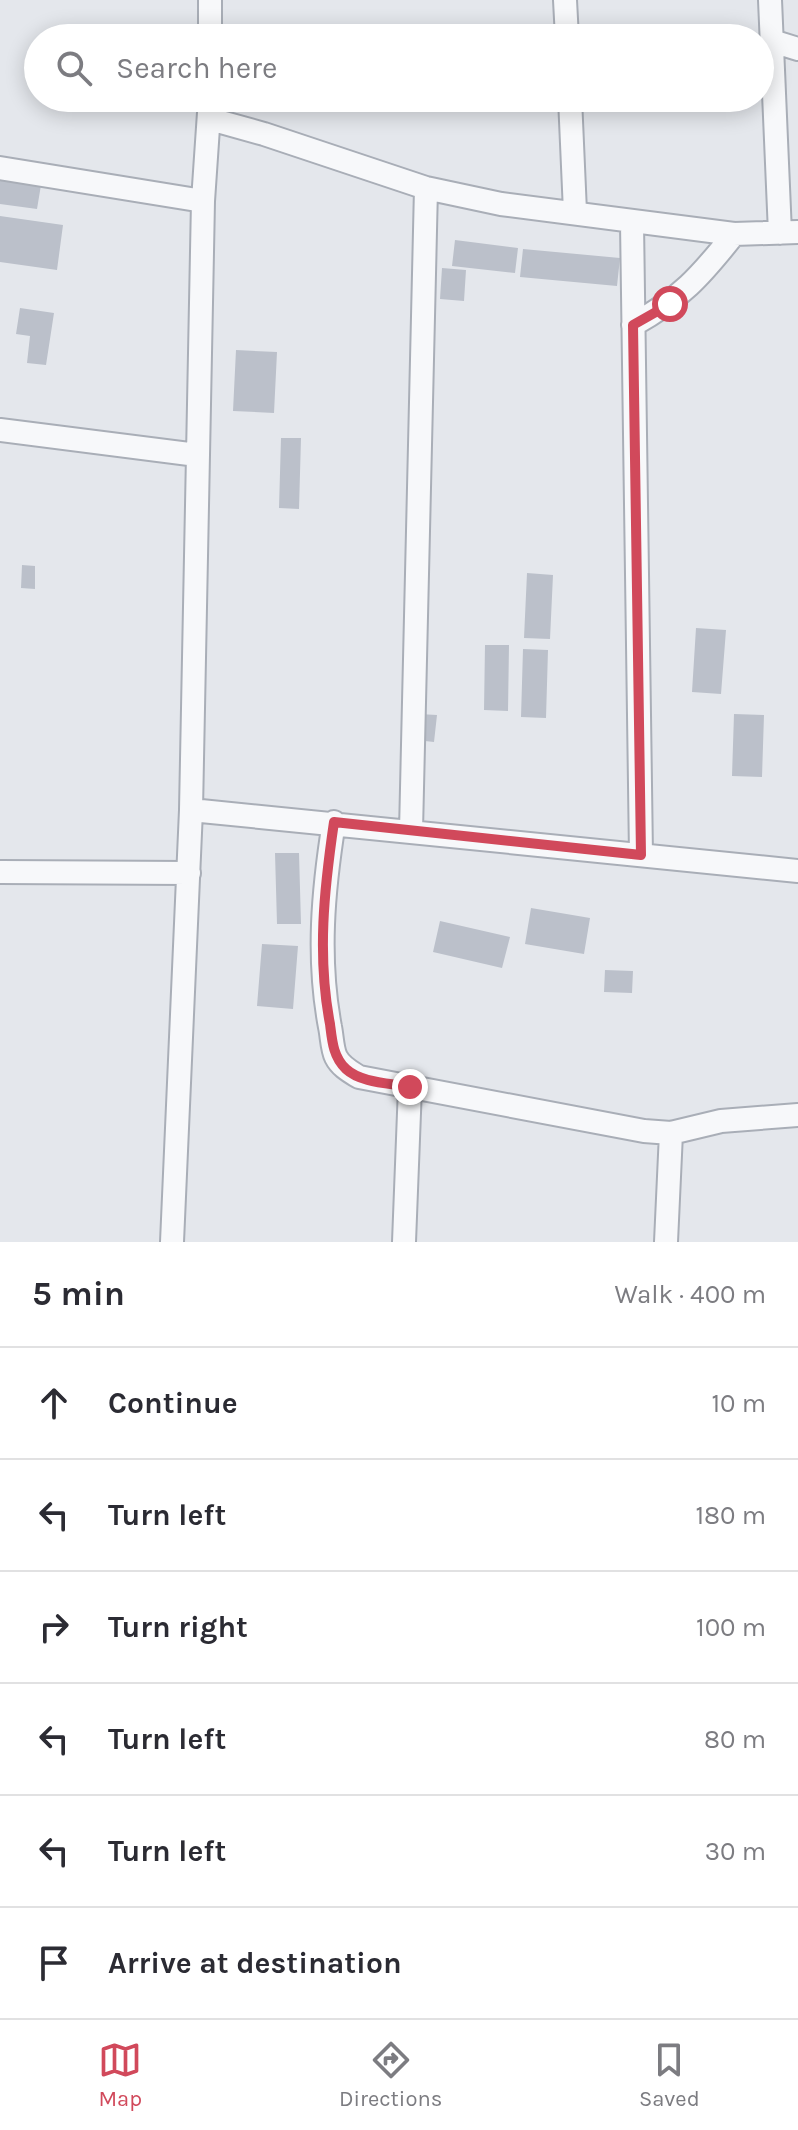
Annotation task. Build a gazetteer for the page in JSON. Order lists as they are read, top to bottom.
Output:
{
  "page": {
    "search": "Search here",
    "heading": ["5 min", "Walk · 400 m"],
    "list": [
      ["Continue", "10 m"],
      ["Turn left", "180 m"],
      ["Turn right", "100 m"],
      ["Turn left", "80 m"],
      ["Turn left", "30 m"],
      "Arrive at destination"
    ],
    "nav": ["Map", "Directions", "Saved"]
  }
}
